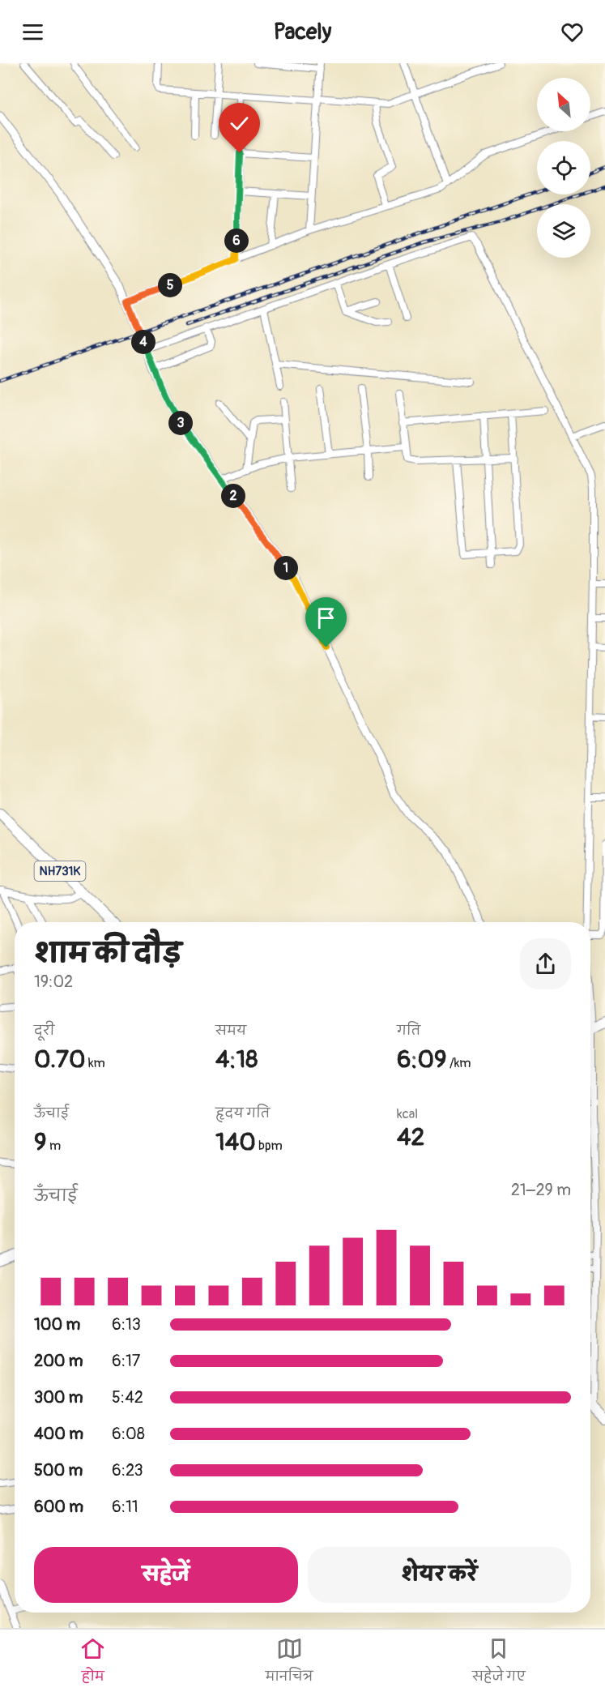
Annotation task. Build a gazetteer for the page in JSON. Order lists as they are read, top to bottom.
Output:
{
  "streets": {
    "highway": ["NH731K"]
  },
  "north": "top left",
  "page": {
    "header": "Pacely",
    "pins": [
      "6",
      "5",
      "4",
      "3",
      "2",
      "1"
    ],
    "heading": ["शाम की दौड़", "19:02"],
    "stats": [
      ["दूरी", "0.70 km"],
      ["समय", "4:18"],
      ["गति", "6:09 /km"],
      ["ऊँचाई", "9 m"],
      ["हृदय गति", "140 bpm"],
      ["kcal", "42"]
    ],
    "chart": ["ऊँचाई", "21–29 m"],
    "list": [
      {
        "name": "100 m",
        "note": "6:13"
      },
      {
        "name": "200 m",
        "note": "6:17"
      },
      {
        "name": "300 m",
        "note": "5:42"
      },
      {
        "name": "400 m",
        "note": "6:08"
      },
      {
        "name": "500 m",
        "note": "6:23"
      },
      {
        "name": "600 m",
        "note": "6:11"
      }
    ],
    "buttons": ["सहेजें", "शेयर करें"],
    "tabs": ["होम", "मानचित्र", "सहेजे गए"]
  }
}
